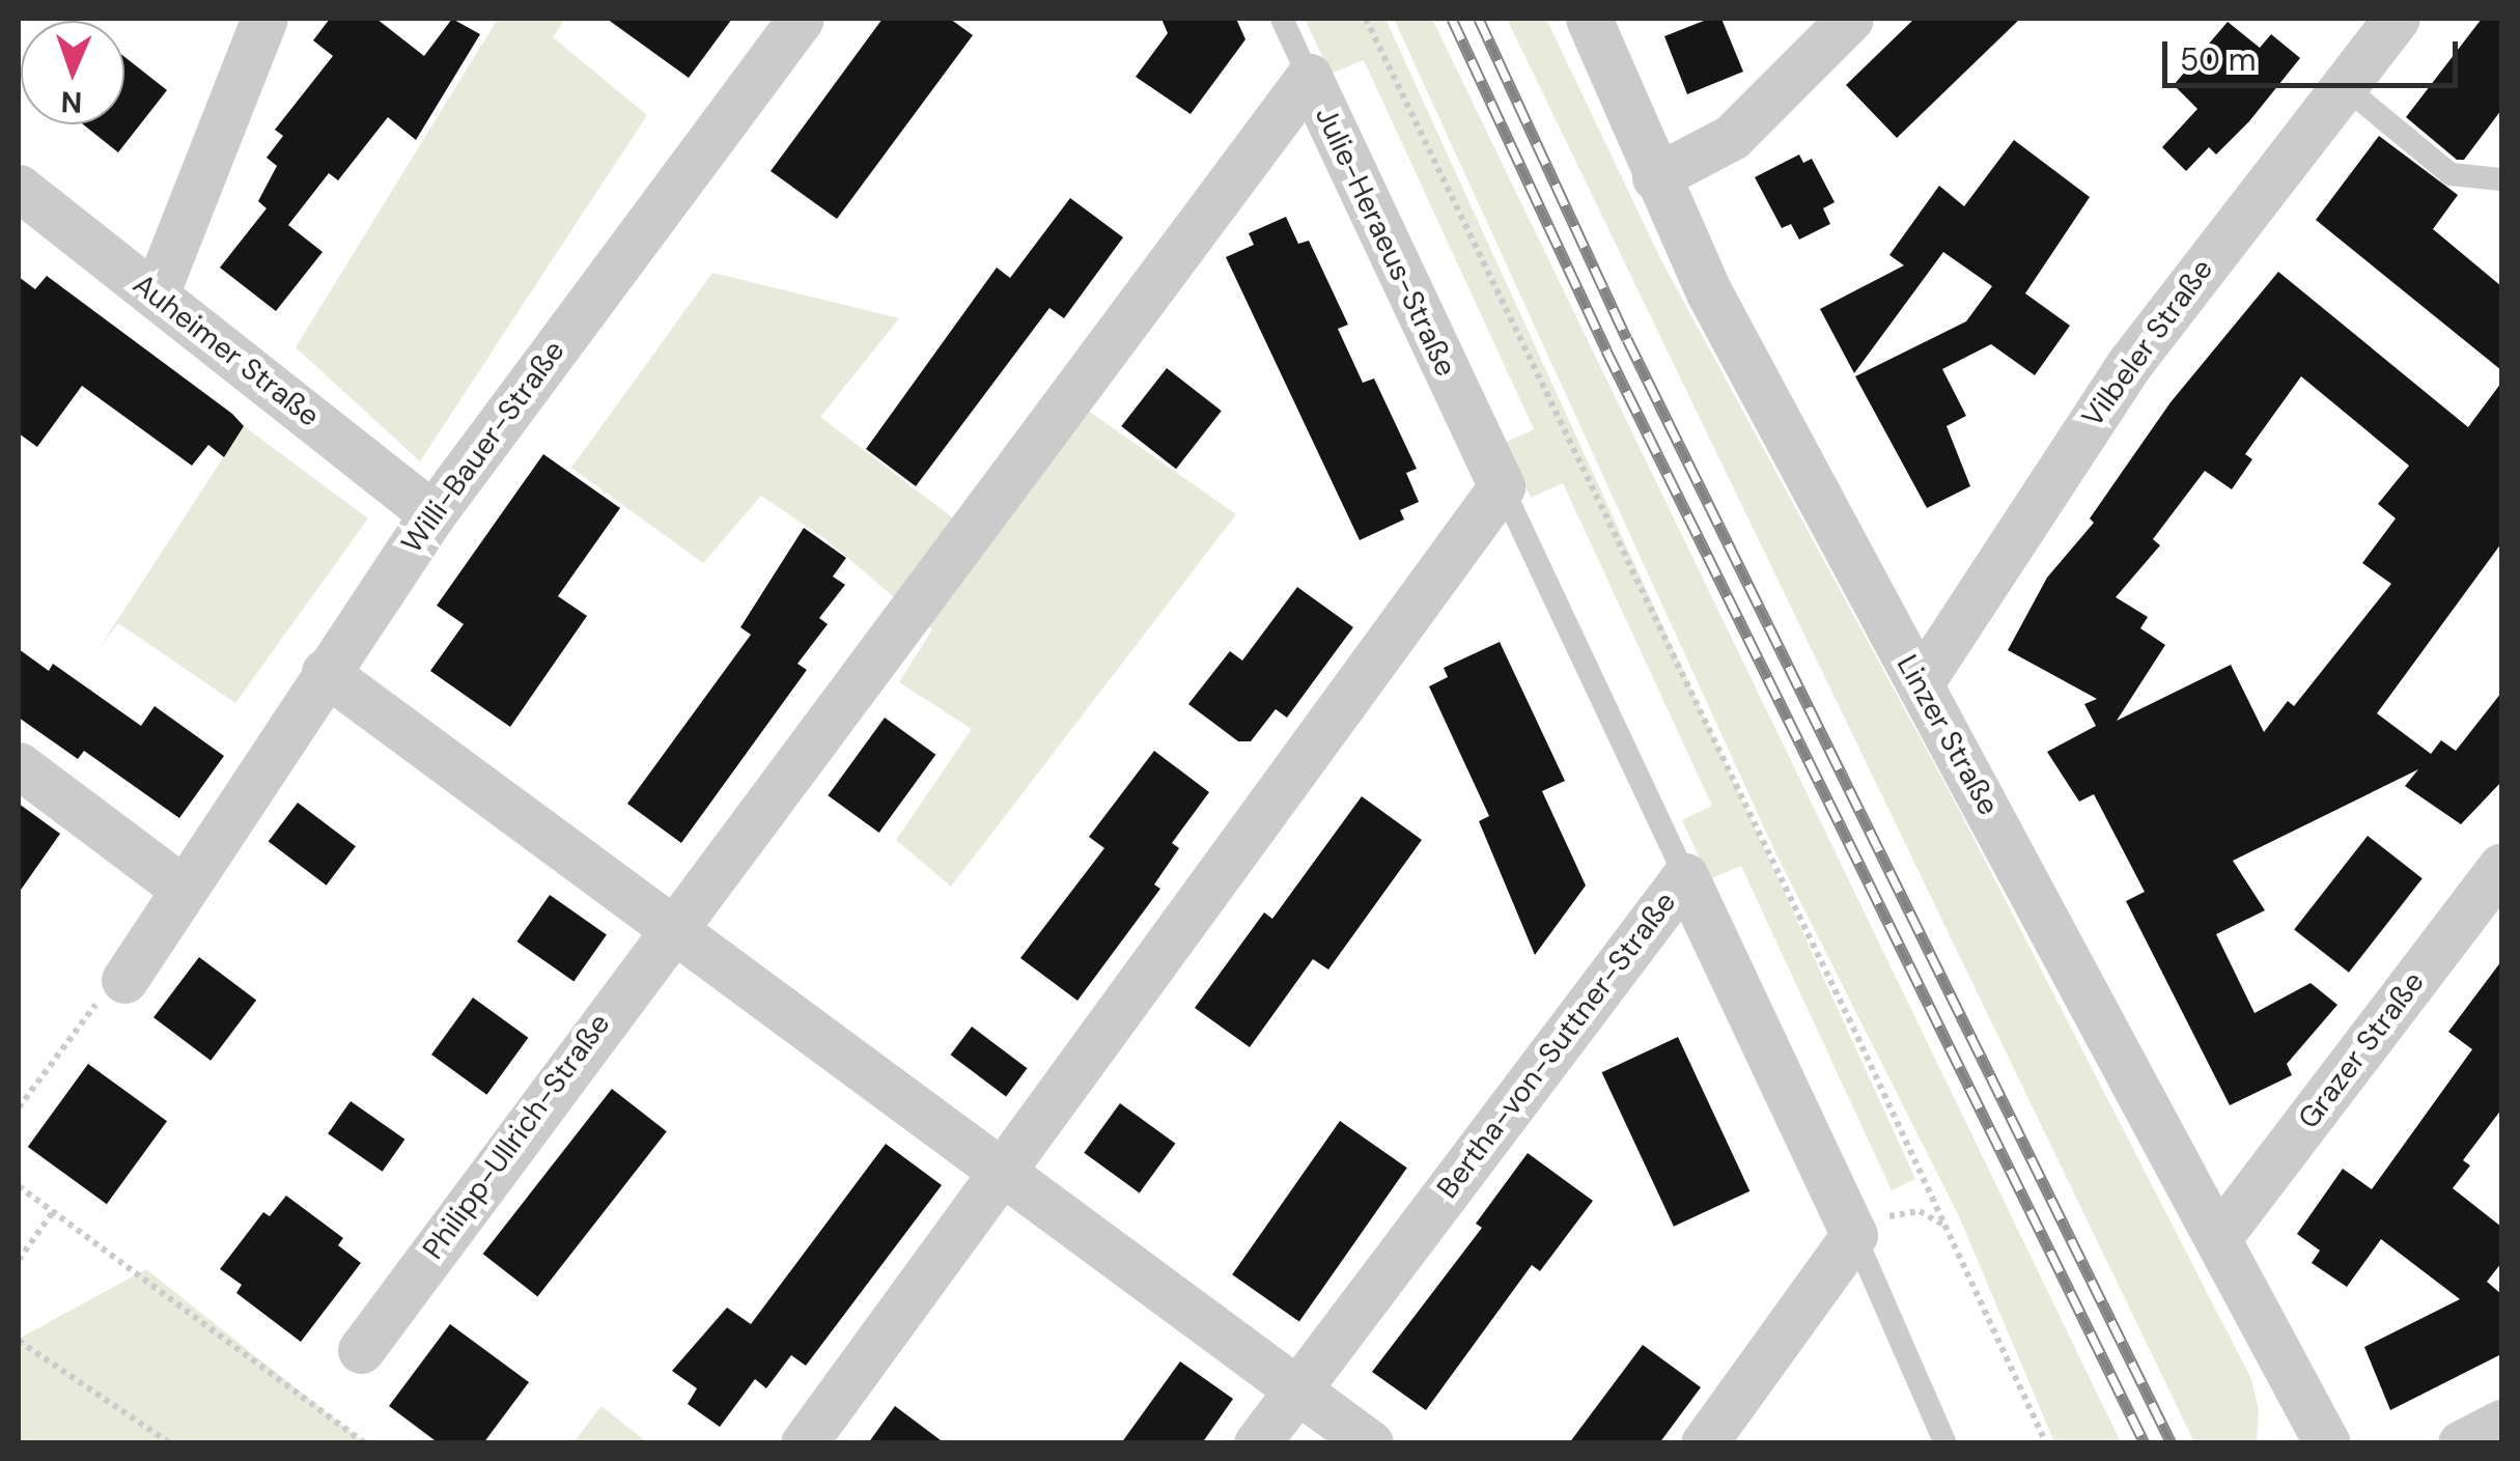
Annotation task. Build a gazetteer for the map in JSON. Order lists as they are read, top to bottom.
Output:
{
  "streets": {
    "street": [
      "Julie-Heraeus-Straße",
      "Vilbeler Straße",
      "Auheimer Straße",
      "Willi-Bauer-Straße",
      "Linzer Straße",
      "Bertha-von-Suttner-Straße",
      "Grazer Straße",
      "Philipp-Ullrich-Straße"
    ]
  },
  "crossings": [
    ["Julie-Heraeus-Straße", "Philipp-Ullrich-Straße"],
    ["Vilbeler Straße", "Linzer Straße"],
    ["Auheimer Straße", "Willi-Bauer-Straße"],
    ["Linzer Straße", "Grazer Straße"]
  ],
  "scale_bar": "50 m",
  "north": "bottom"
}
